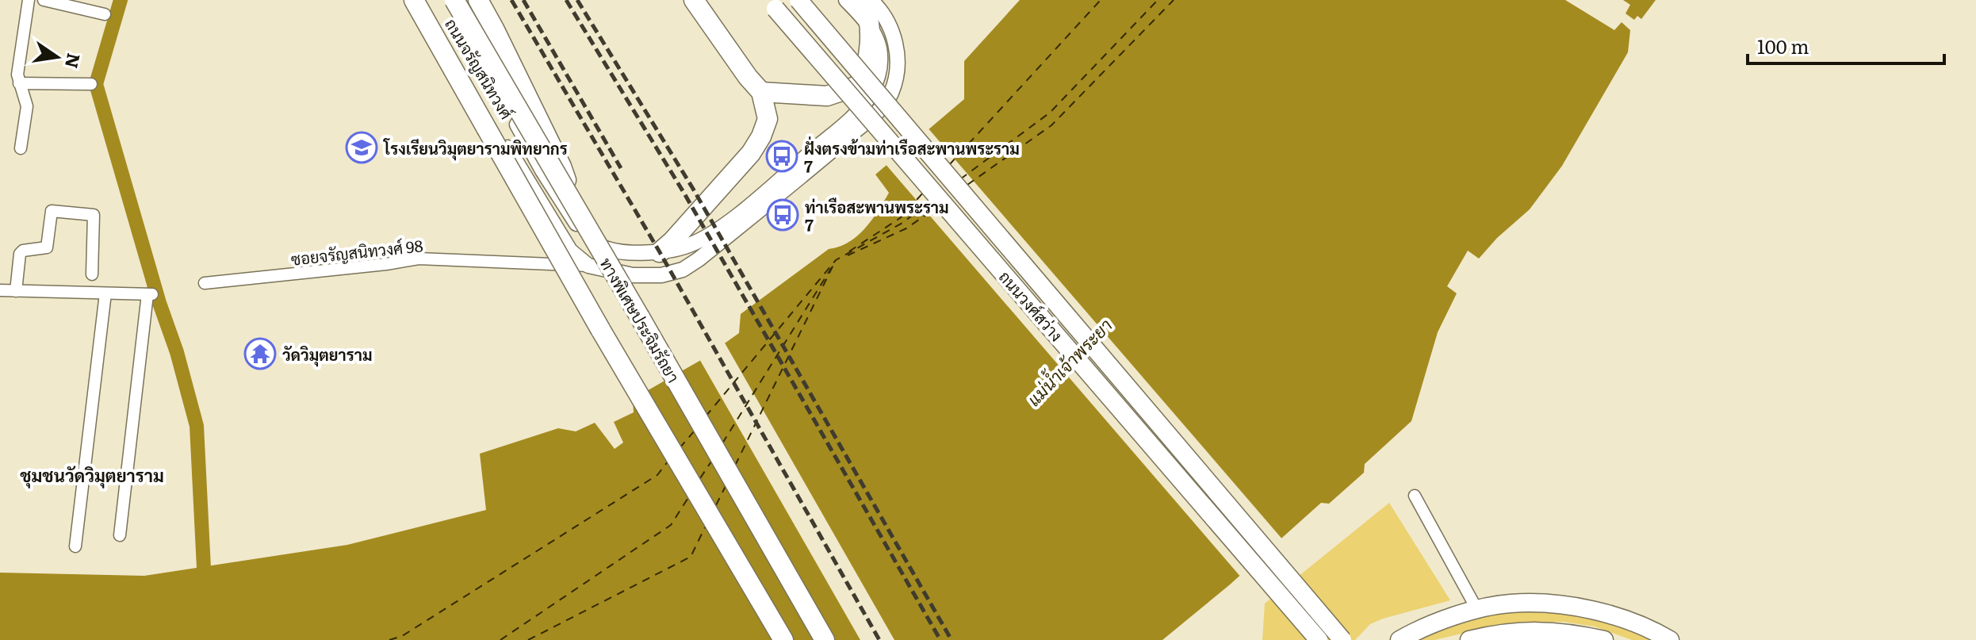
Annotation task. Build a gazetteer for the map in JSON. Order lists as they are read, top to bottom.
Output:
{
  "streets": {
    "highway": ["ทางพิเศษประจิมรัถยา"],
    "main road": ["ถนนจรัญสนิทวงศ์", "ถนนวงศ์สว่าง"],
    "street": ["ซอยจรัญสนิทวงศ์ 98"]
  },
  "crossings": [
    ["ถนนจรัญสนิทวงศ์", "ซอยจรัญสนิทวงศ์ 98"]
  ],
  "districts": ["ชุมชนวัดวิมุตยาราม"],
  "water": ["แม่น้ำเจ้าพระยา"],
  "places": {
    "school or university": ["โรงเรียนวิมุตยารามพิทยากร"],
    "bus stop": ["ฝั่งตรงข้ามท่าเรือสะพานพระราม 7", "ท่าเรือสะพานพระราม 7"],
    "temple": ["วัดวิมุตยาราม"]
  },
  "scale_bar": "100 m",
  "north": "right"
}
